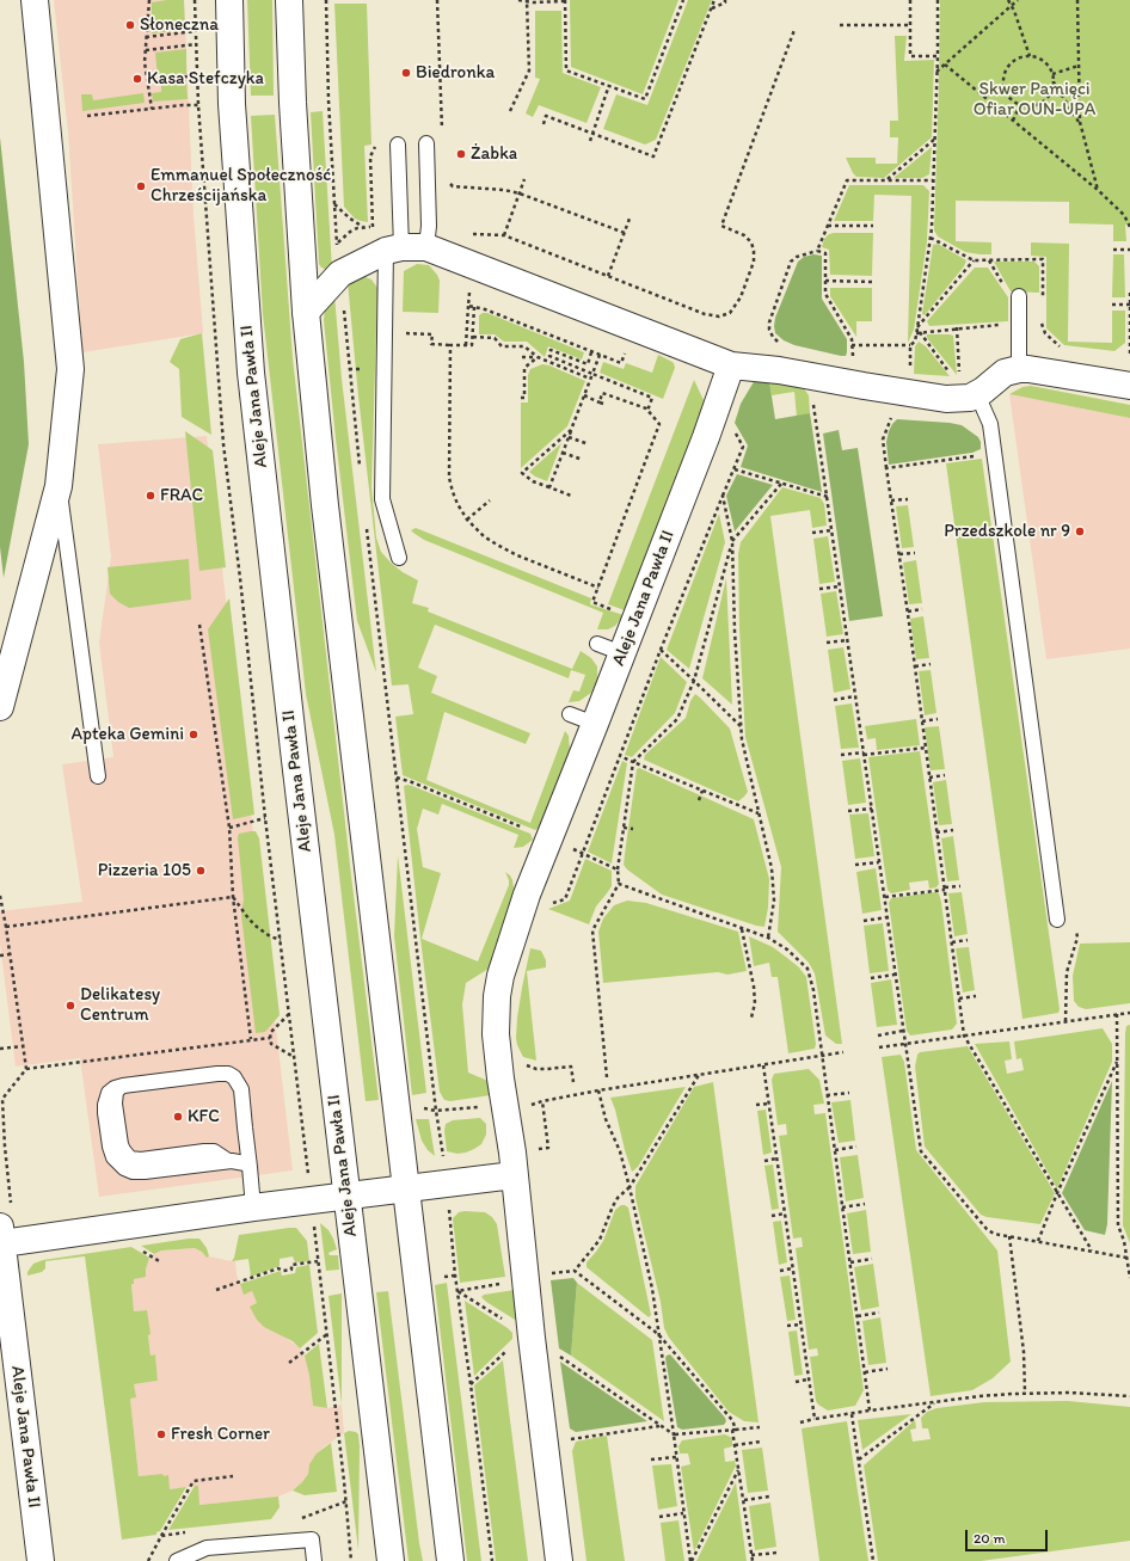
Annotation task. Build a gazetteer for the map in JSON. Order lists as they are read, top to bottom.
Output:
{
  "streets": {
    "street": ["Aleje Jana Pawła II"]
  },
  "parks": ["Skwer Pamięci Ofiar OUN-UPA"],
  "places": [
    "Słoneczna",
    "Biedronka",
    "Kasa Stefczyka",
    "Żabka",
    "Emmanuel Społeczność Chrześcijańska",
    "FRAC",
    "Przedszkole nr 9",
    "Apteka Gemini",
    "Pizzeria 105",
    "Delikatesy Centrum",
    "KFC",
    "Fresh Corner"
  ],
  "scale_bar": "20 m"
}
